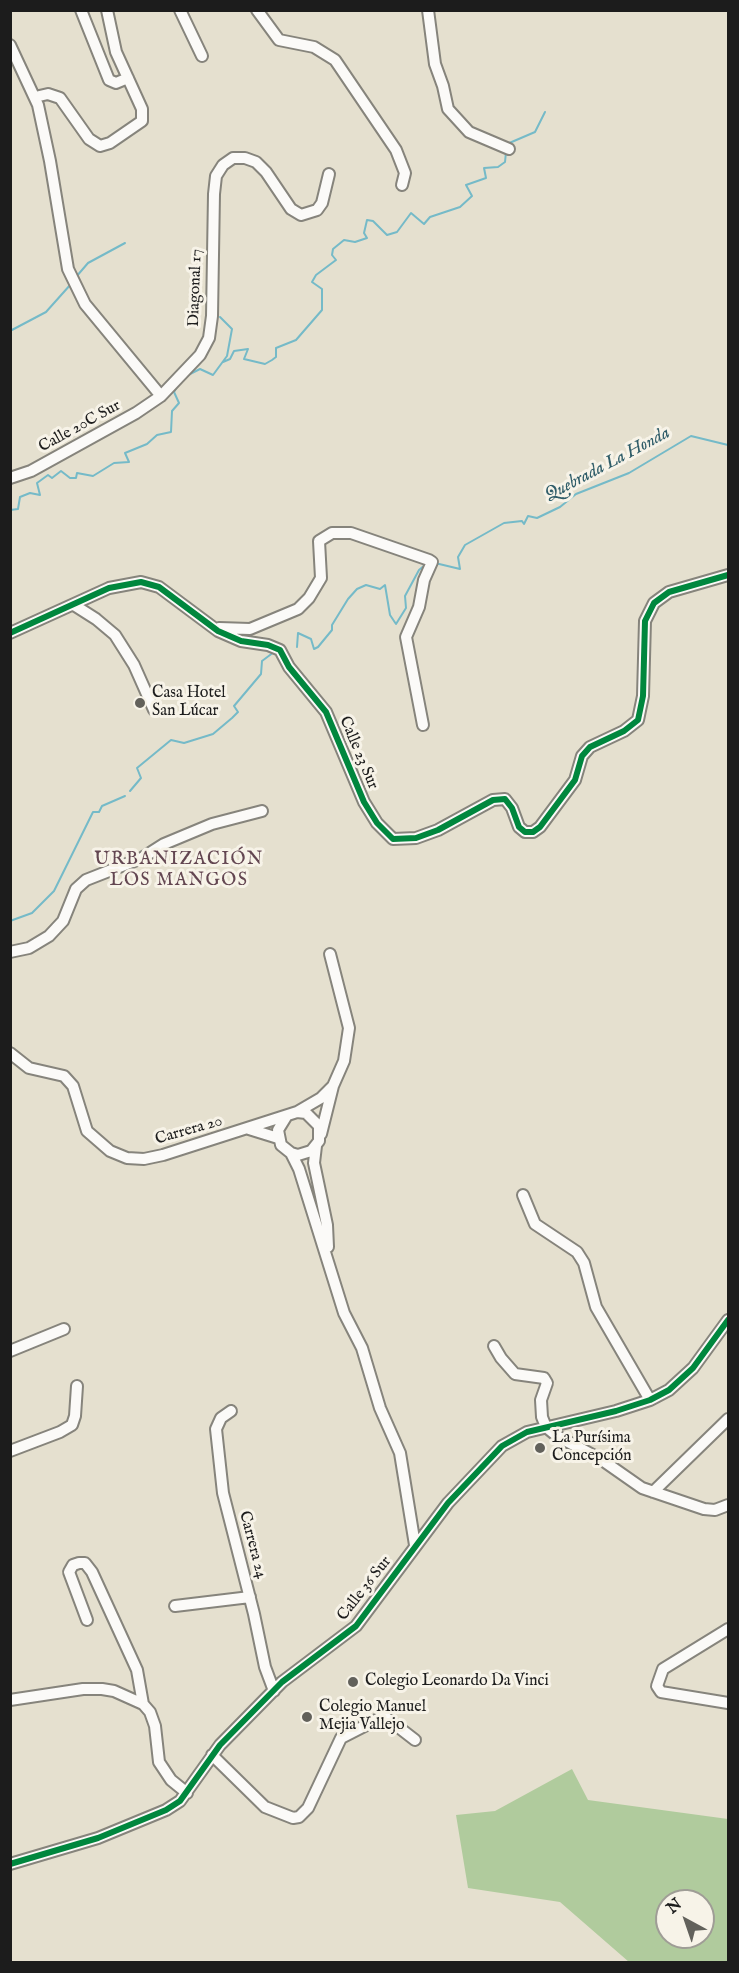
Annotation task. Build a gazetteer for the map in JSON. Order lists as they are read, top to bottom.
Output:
{
  "streets": {
    "street": [
      "Diagonal 17",
      "Calle 20C Sur",
      "Calle 23 Sur",
      "Carrera 20",
      "Carrera 24",
      "Calle 36 Sur"
    ]
  },
  "crossings": [
    ["Diagonal 17", "Calle 20C Sur"],
    ["Carrera 24", "Calle 36 Sur"]
  ],
  "districts": ["URBANIZACIÓN LOS MANGOS"],
  "water": ["Quebrada La Honda"],
  "places": [
    "Casa Hotel San Lúcar",
    "La Purísima Concepción",
    "Colegio Leonardo Da Vinci",
    "Colegio Manuel Mejia Vallejo"
  ],
  "north": "top left"
}
